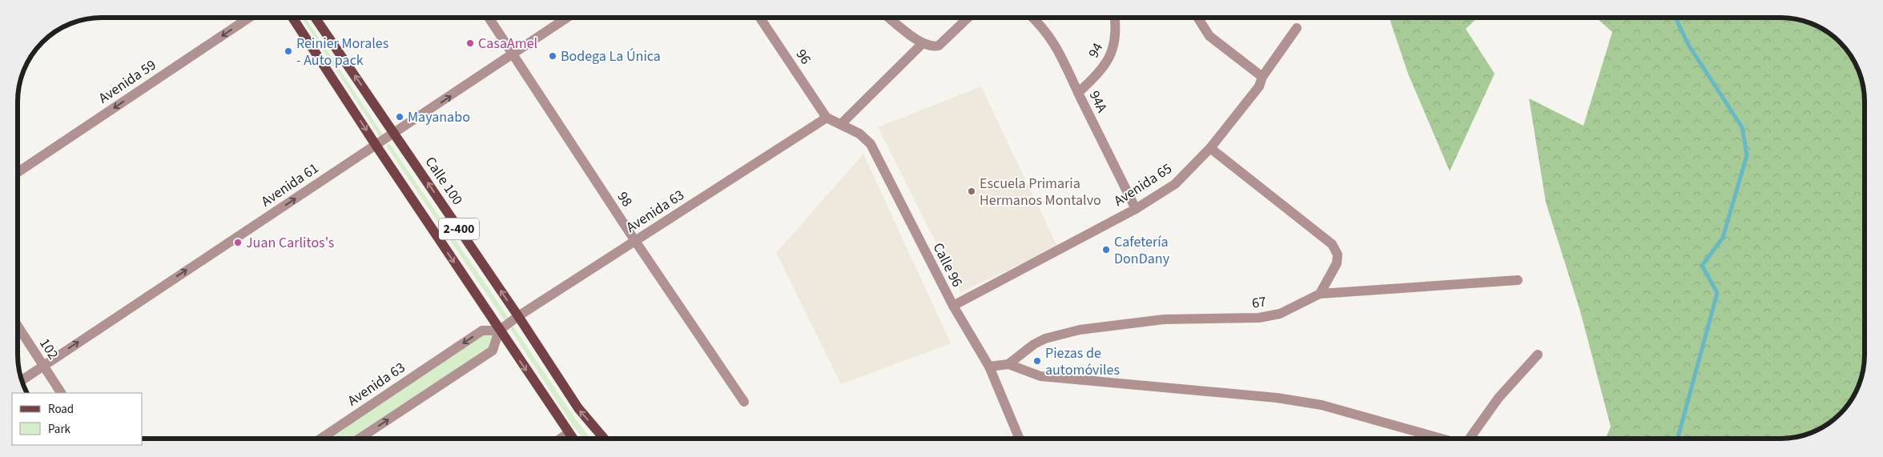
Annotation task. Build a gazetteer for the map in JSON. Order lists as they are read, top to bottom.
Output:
{
  "streets": {
    "main road": ["Calle 100", "2-400"],
    "street": [
      "94",
      "96",
      "Avenida 59",
      "94A",
      "Avenida 61",
      "Avenida 65",
      "98",
      "Avenida 63",
      "Calle 96",
      "67",
      "102"
    ]
  },
  "crossings": [
    ["94", "94A"],
    ["96", "Avenida 63"],
    ["96", "Calle 96"],
    ["94A", "Avenida 65"],
    ["Calle 100", "Avenida 61"],
    ["Calle 100", "Avenida 63"],
    ["Avenida 61", "98"],
    ["Avenida 61", "2-400"],
    ["Avenida 61", "102"],
    ["Avenida 65", "Calle 96"],
    ["98", "Avenida 63"],
    ["Avenida 63", "2-400"],
    ["Avenida 63", "Calle 96"]
  ],
  "one_way": ["Avenida 59", "Avenida 61"],
  "places": [
    "CasaAmel",
    "Reinier Morales - Auto pack",
    "Bodega La Única",
    "Mayanabo",
    "Escuela Primaria Hermanos Montalvo",
    "Juan Carlitos's",
    "Cafetería DonDany",
    "Piezas de automóviles"
  ],
  "legend": ["Road", "Park"]
}
